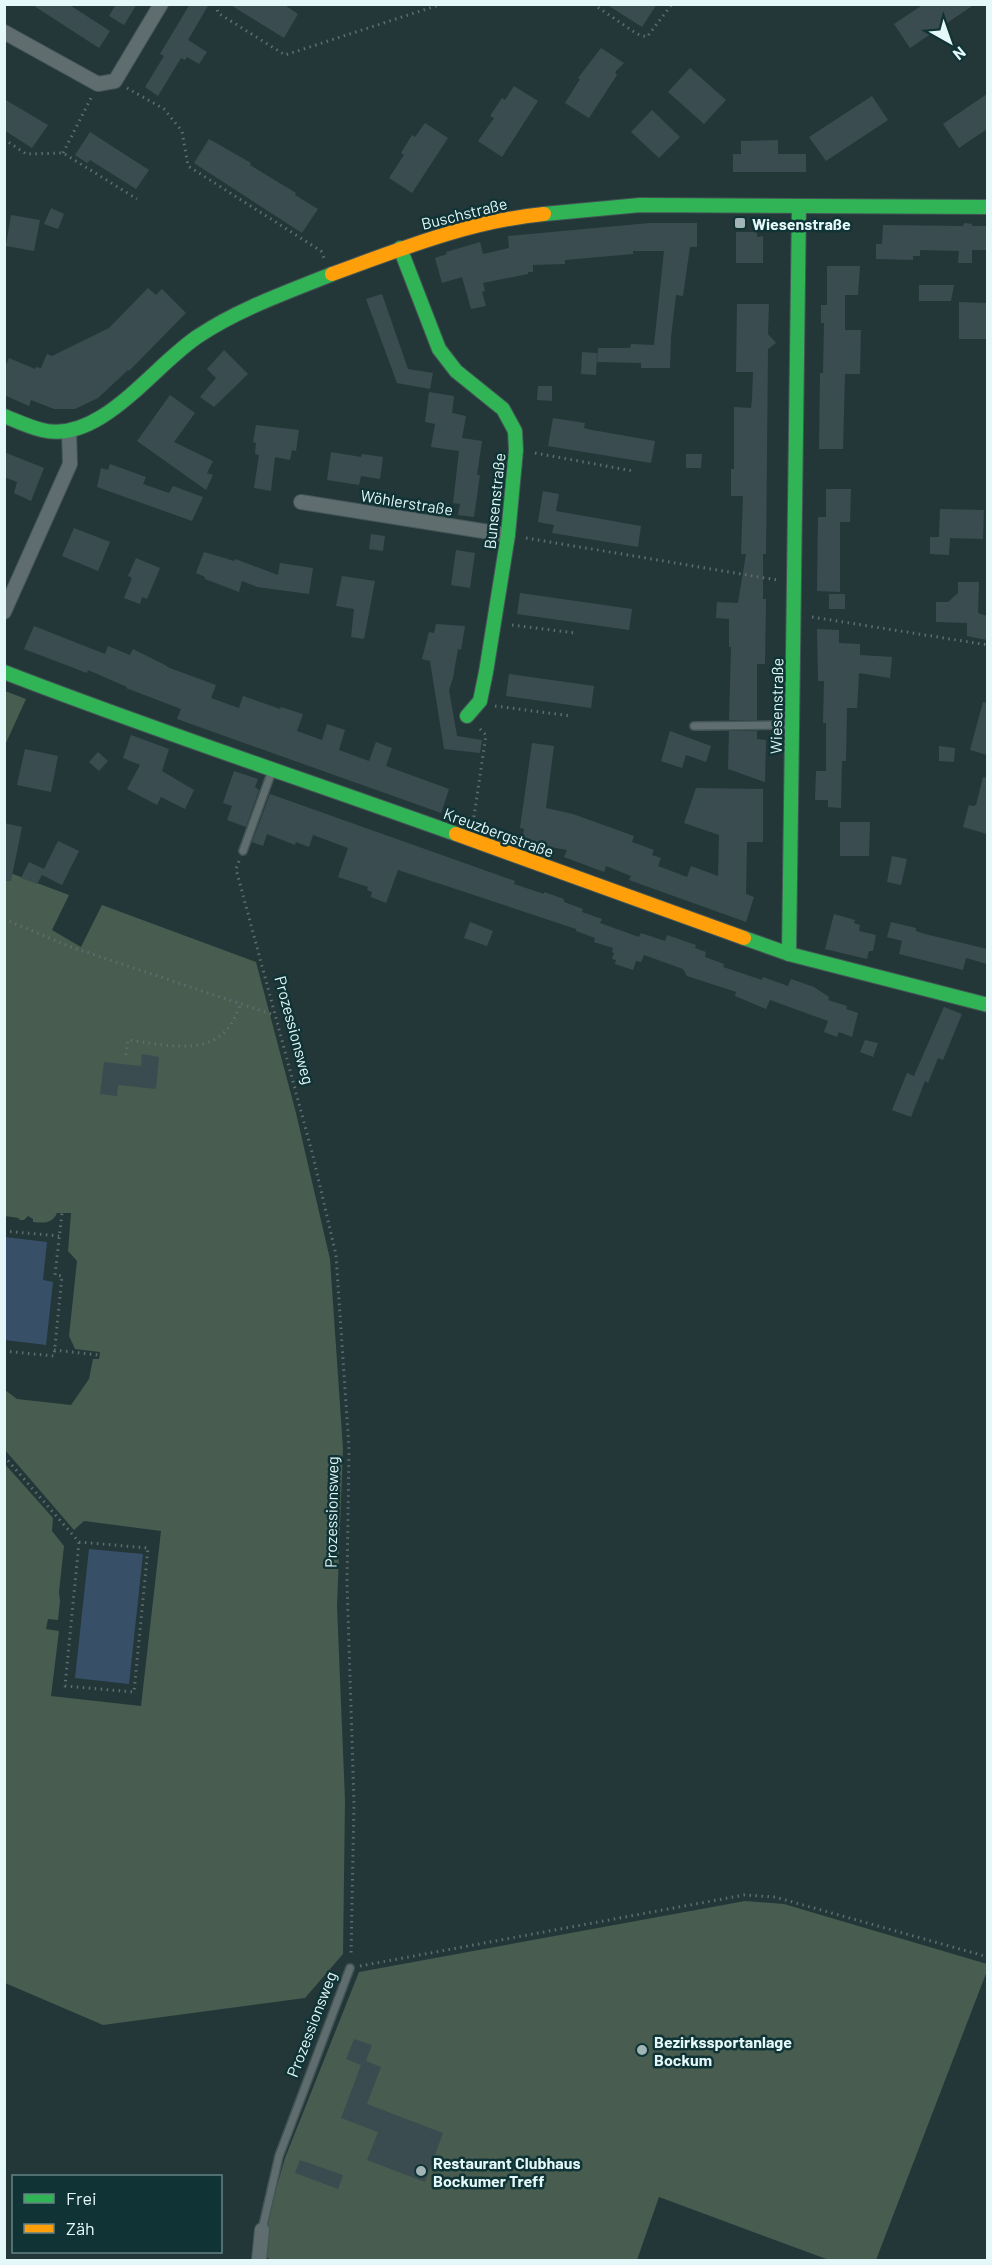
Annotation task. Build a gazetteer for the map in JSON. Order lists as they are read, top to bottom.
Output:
{
  "streets": {
    "street": [
      "Buschstraße",
      "Bunsenstraße",
      "Wöhlerstraße",
      "Wiesenstraße",
      "Kreuzbergstraße",
      "Prozessionsweg"
    ]
  },
  "crossings": [
    ["Buschstraße", "Bunsenstraße"],
    ["Buschstraße", "Wiesenstraße"],
    ["Bunsenstraße", "Wöhlerstraße"],
    ["Wiesenstraße", "Kreuzbergstraße"]
  ],
  "places": {
    "transit": ["Wiesenstraße"],
    "other": ["Bezirkssportanlage Bockum", "Restaurant Clubhaus Bockumer Treff"]
  },
  "legend": ["Frei", "Zäh"],
  "north": "bottom right"
}
